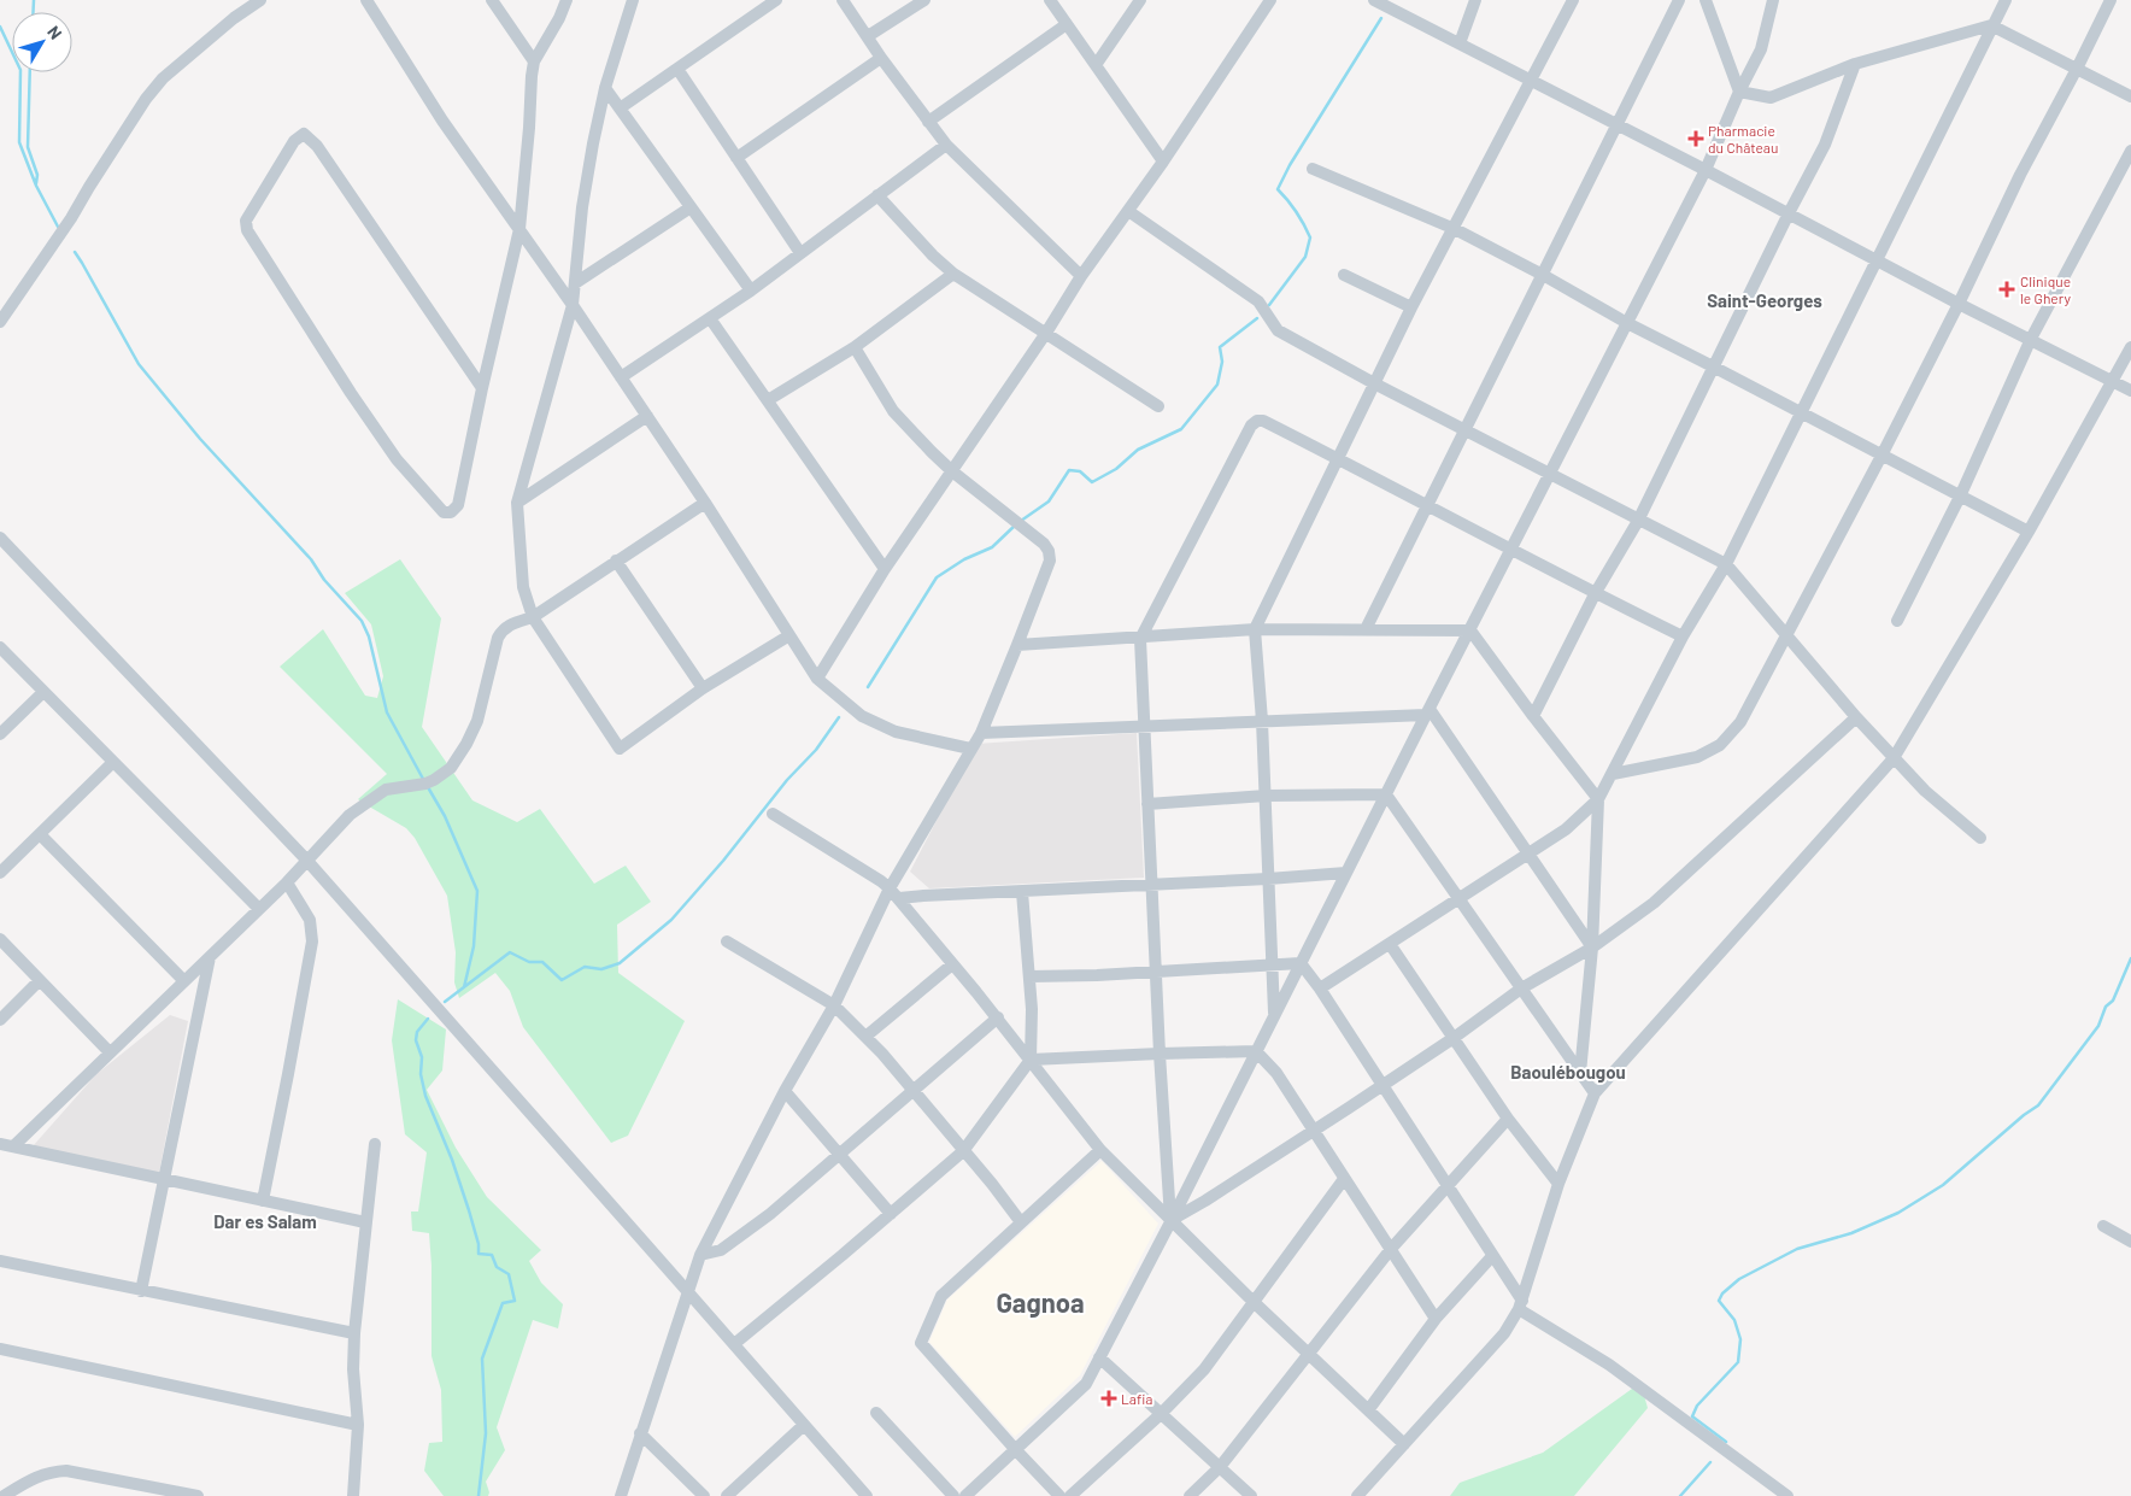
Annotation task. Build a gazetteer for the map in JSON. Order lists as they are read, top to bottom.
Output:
{
  "districts": [
    "Saint-Georges",
    "Baoulébougou",
    "Dar es Salam",
    "Gagnoa"
  ],
  "places": {
    "health": ["Pharmacie du Château", "Clinique le Ghery", "Lafia"]
  },
  "north": "top right"
}
